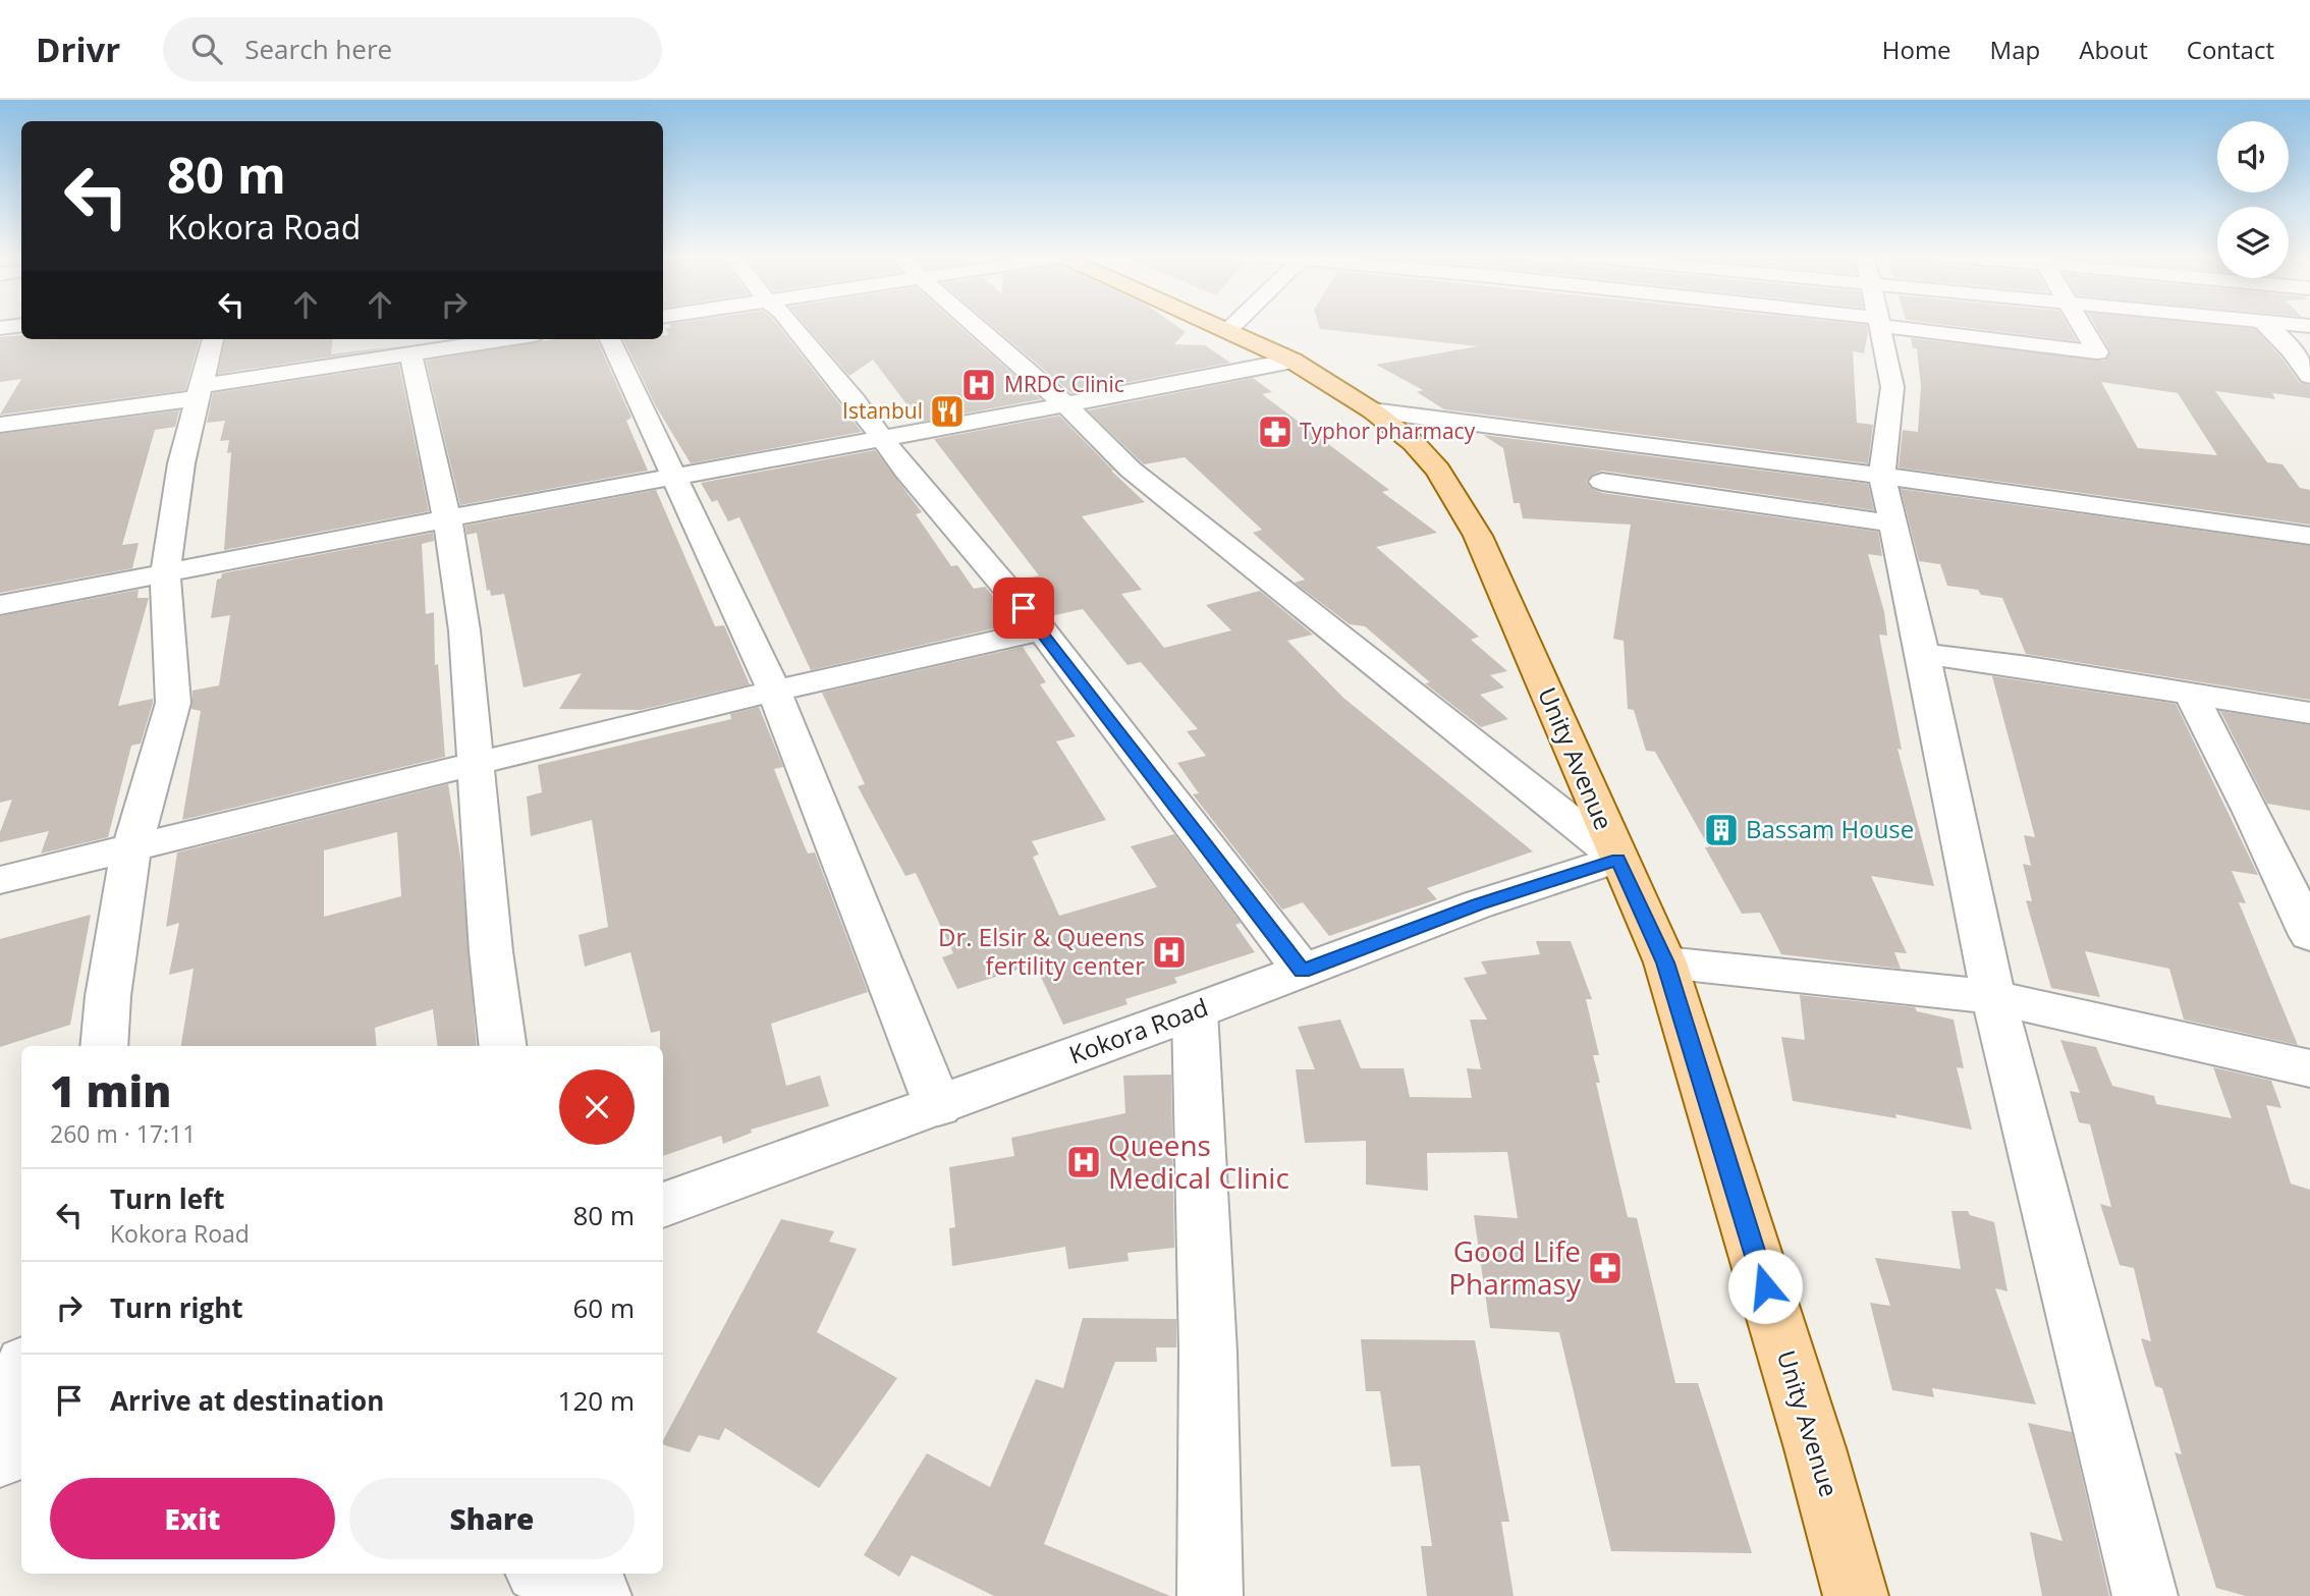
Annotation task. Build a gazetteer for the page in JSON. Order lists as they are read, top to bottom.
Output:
{
  "streets": {
    "main road": ["Unity Avenue"],
    "street": ["Kokora Road"]
  },
  "crossings": [
    ["Unity Avenue", "Kokora Road"]
  ],
  "places": {
    "hospital": ["MRDC Clinic", "Dr. Elsir & Queens fertility center", "Queens Medical Clinic"],
    "restaurant": ["Istanbul"],
    "pharmacy": ["Typhor pharmacy", "Good Life Pharmasy"],
    "building": ["Bassam House"]
  },
  "page": {
    "header": "Drivr",
    "search": "Search here",
    "nav": [
      "Home",
      "Map",
      "About",
      "Contact"
    ],
    "turn": ["80 m", "Kokora Road"],
    "heading": ["1 min", "260 m · 17:11"],
    "list": [
      {
        "name": "Turn left",
        "note": "Kokora Road",
        "value": "80 m"
      },
      {
        "name": "Turn right",
        "value": "60 m"
      },
      {
        "name": "Arrive at destination",
        "value": "120 m"
      }
    ],
    "buttons": ["Exit", "Share"]
  }
}
